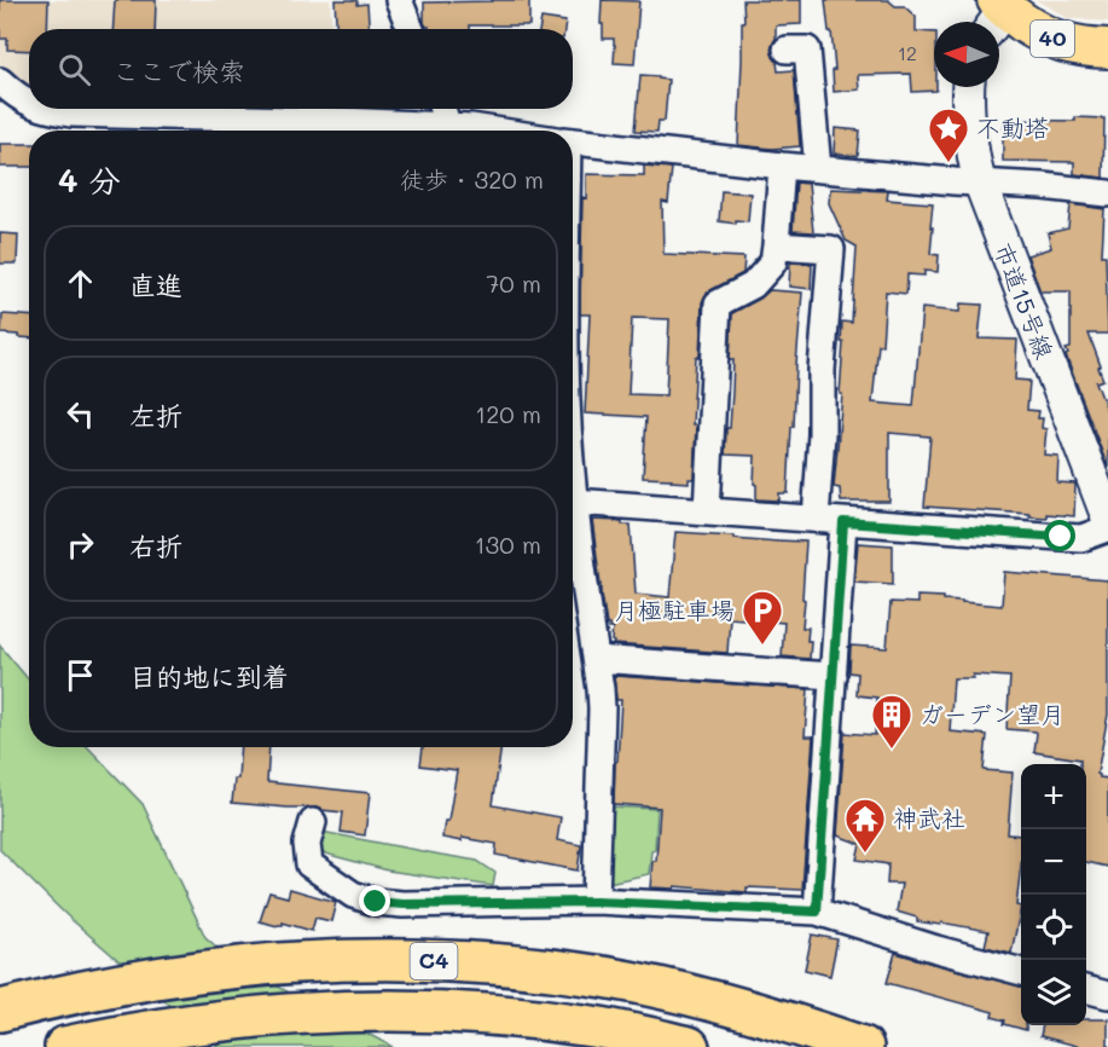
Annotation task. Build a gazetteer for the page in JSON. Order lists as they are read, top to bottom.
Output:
{
  "streets": {
    "highway": ["C4"],
    "main road": ["40"],
    "street": ["市道15号線"]
  },
  "places": {
    "place": ["不動塔"],
    "parking": ["月極駐車場"],
    "building": ["ガーデン望月"],
    "temple": ["神武社"]
  },
  "house_numbers": ["12"],
  "north": "left",
  "page": {
    "search": "ここで検索",
    "heading": ["4 分", "徒歩 · 320 m"],
    "list": [
      ["直進", "70 m"],
      ["左折", "120 m"],
      ["右折", "130 m"],
      "目的地に到着"
    ],
    "map_buttons": ["+", "−"]
  }
}
